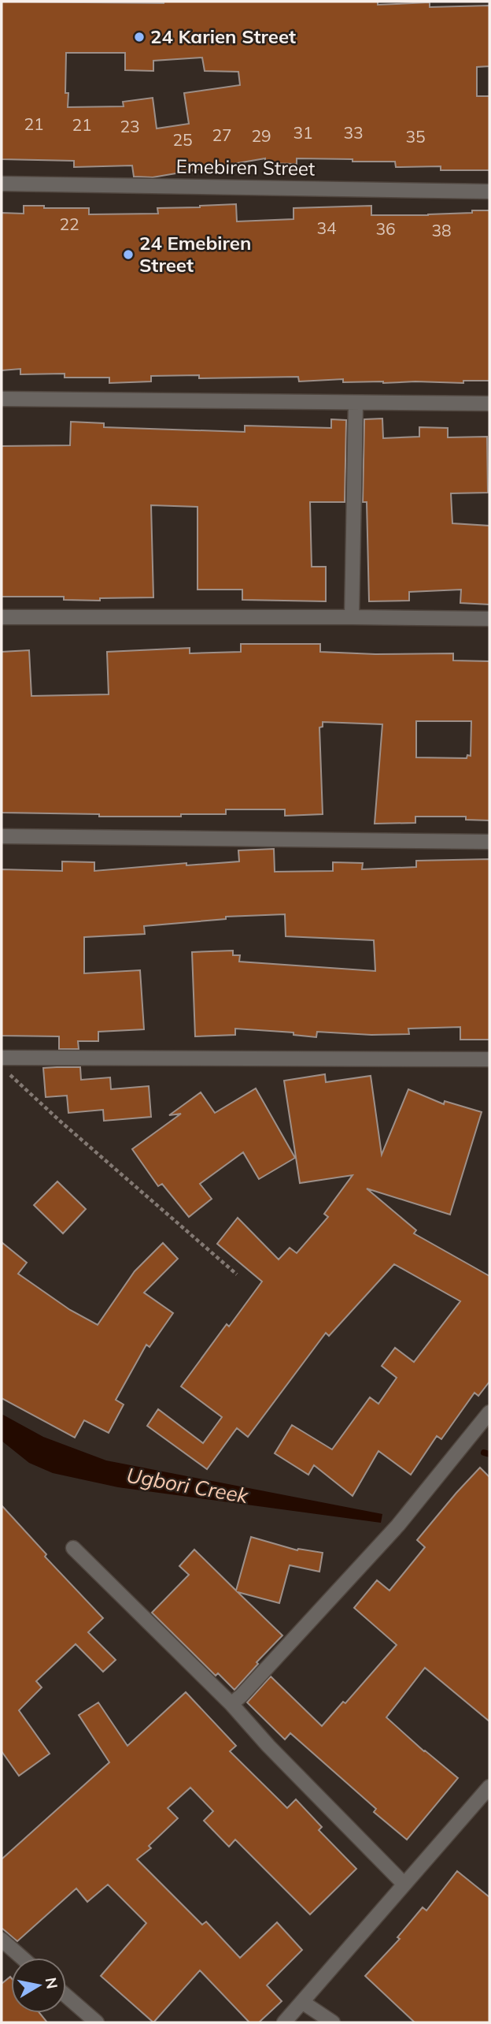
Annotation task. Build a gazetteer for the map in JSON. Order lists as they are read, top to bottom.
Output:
{
  "streets": {
    "street": ["Emebiren Street"]
  },
  "water": ["Ugbori Creek"],
  "places": ["24 Karien Street", "24 Emebiren Street"],
  "house_numbers": [
    "21",
    "21",
    "23",
    "31",
    "33",
    "27",
    "29",
    "35",
    "25",
    "22",
    "34",
    "36",
    "38"
  ],
  "north": "right"
}
